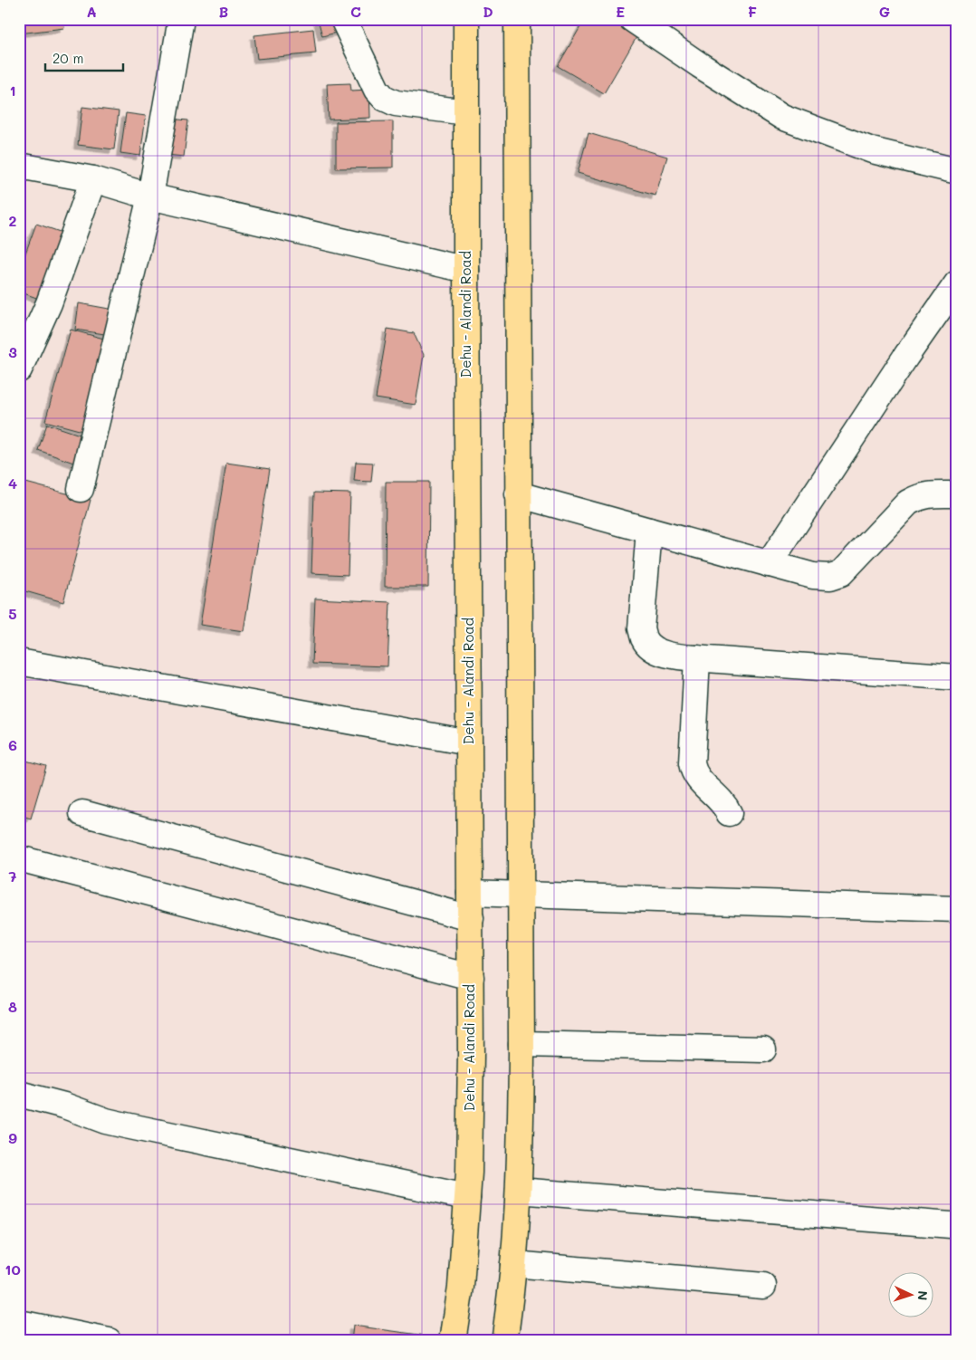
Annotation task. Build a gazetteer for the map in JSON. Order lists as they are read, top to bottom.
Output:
{
  "streets": {
    "main road": ["Dehu - Alandi Road"]
  },
  "scale_bar": "20 m",
  "north": "right",
  "grid": {
    "columns": [
      "A",
      "B",
      "C",
      "D",
      "E",
      "F",
      "G"
    ],
    "rows": [
      "1",
      "2",
      "3",
      "4",
      "5",
      "6",
      "7",
      "8",
      "9",
      "10"
    ]
  }
}
